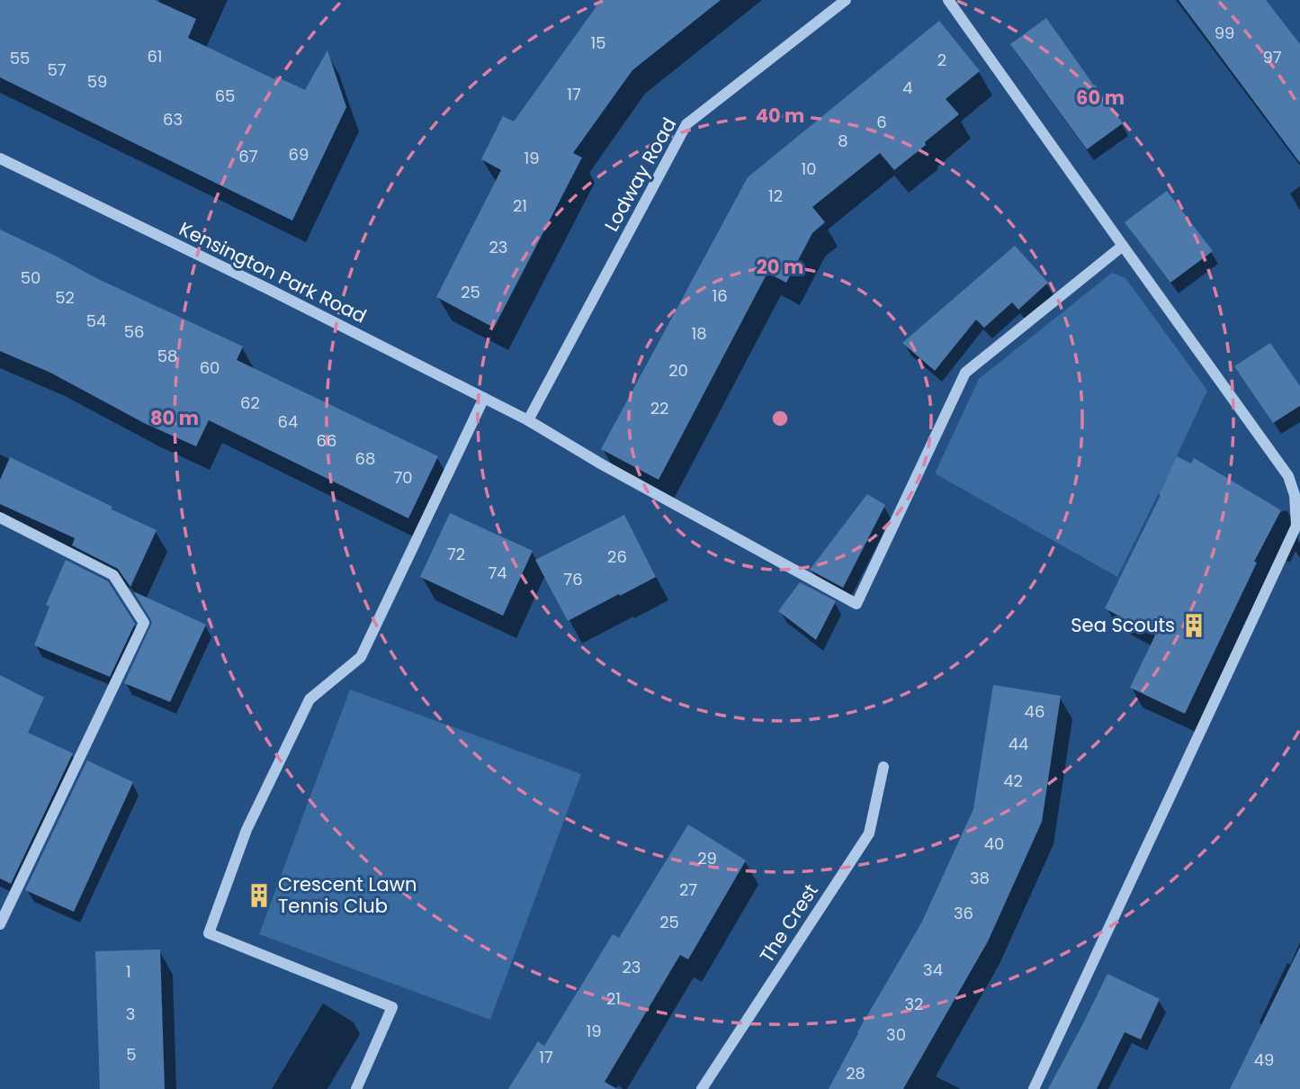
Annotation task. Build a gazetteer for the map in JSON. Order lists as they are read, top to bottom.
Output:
{
  "streets": {
    "street": ["Lodway Road", "Kensington Park Road", "The Crest"]
  },
  "crossings": [
    ["Lodway Road", "Kensington Park Road"]
  ],
  "places": {
    "building": ["Sea Scouts", "Crescent Lawn Tennis Club"]
  },
  "house_numbers": [
    "99",
    "15",
    "61",
    "97",
    "55",
    "2",
    "57",
    "59",
    "4",
    "17",
    "65",
    "63",
    "6",
    "8",
    "69",
    "67",
    "19",
    "10",
    "12",
    "21",
    "23",
    "50",
    "25",
    "16",
    "52",
    "54",
    "56",
    "18",
    "58",
    "60",
    "20",
    "62",
    "22",
    "64",
    "66",
    "68",
    "70",
    "72",
    "26",
    "74",
    "76",
    "46",
    "44",
    "42",
    "40",
    "29",
    "38",
    "27",
    "36",
    "25",
    "23",
    "34",
    "1",
    "21",
    "32",
    "3",
    "19",
    "30",
    "5",
    "17",
    "49",
    "28"
  ],
  "rings": [
    "60 m",
    "40 m",
    "20 m",
    "80 m"
  ]
}
